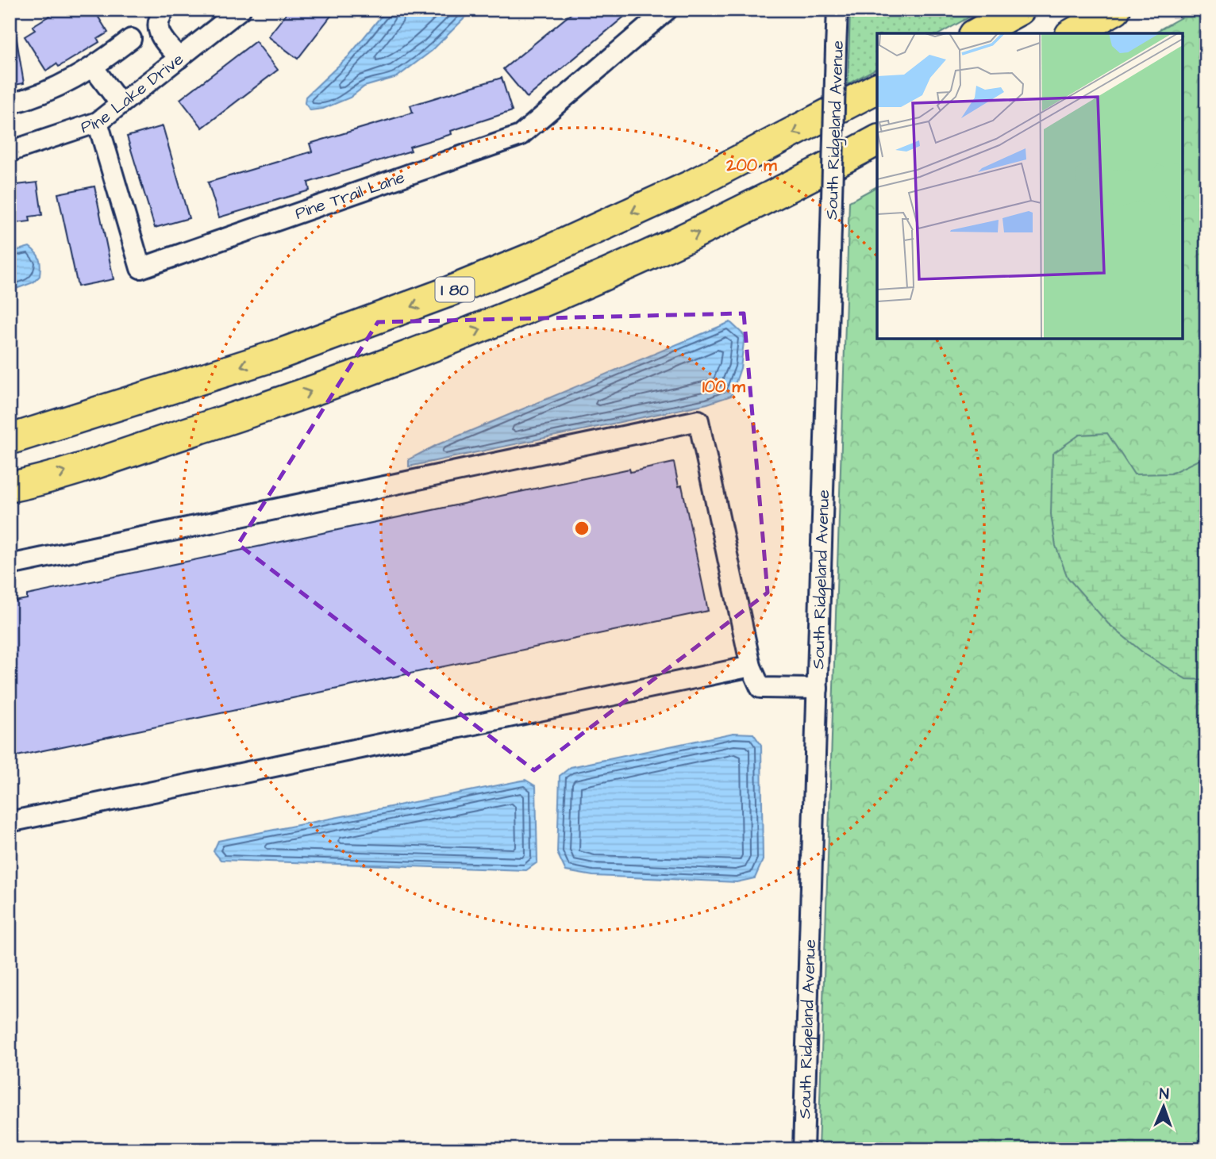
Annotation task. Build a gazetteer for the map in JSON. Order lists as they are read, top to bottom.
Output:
{
  "streets": {
    "highway": ["I 80"],
    "street": ["Pine Lake Drive", "South Ridgeland Avenue", "Pine Trail Lane"]
  },
  "crossings": [
    ["Pine Lake Drive", "Pine Trail Lane"]
  ],
  "north": "top",
  "rings": ["200 m", "100 m"]
}
